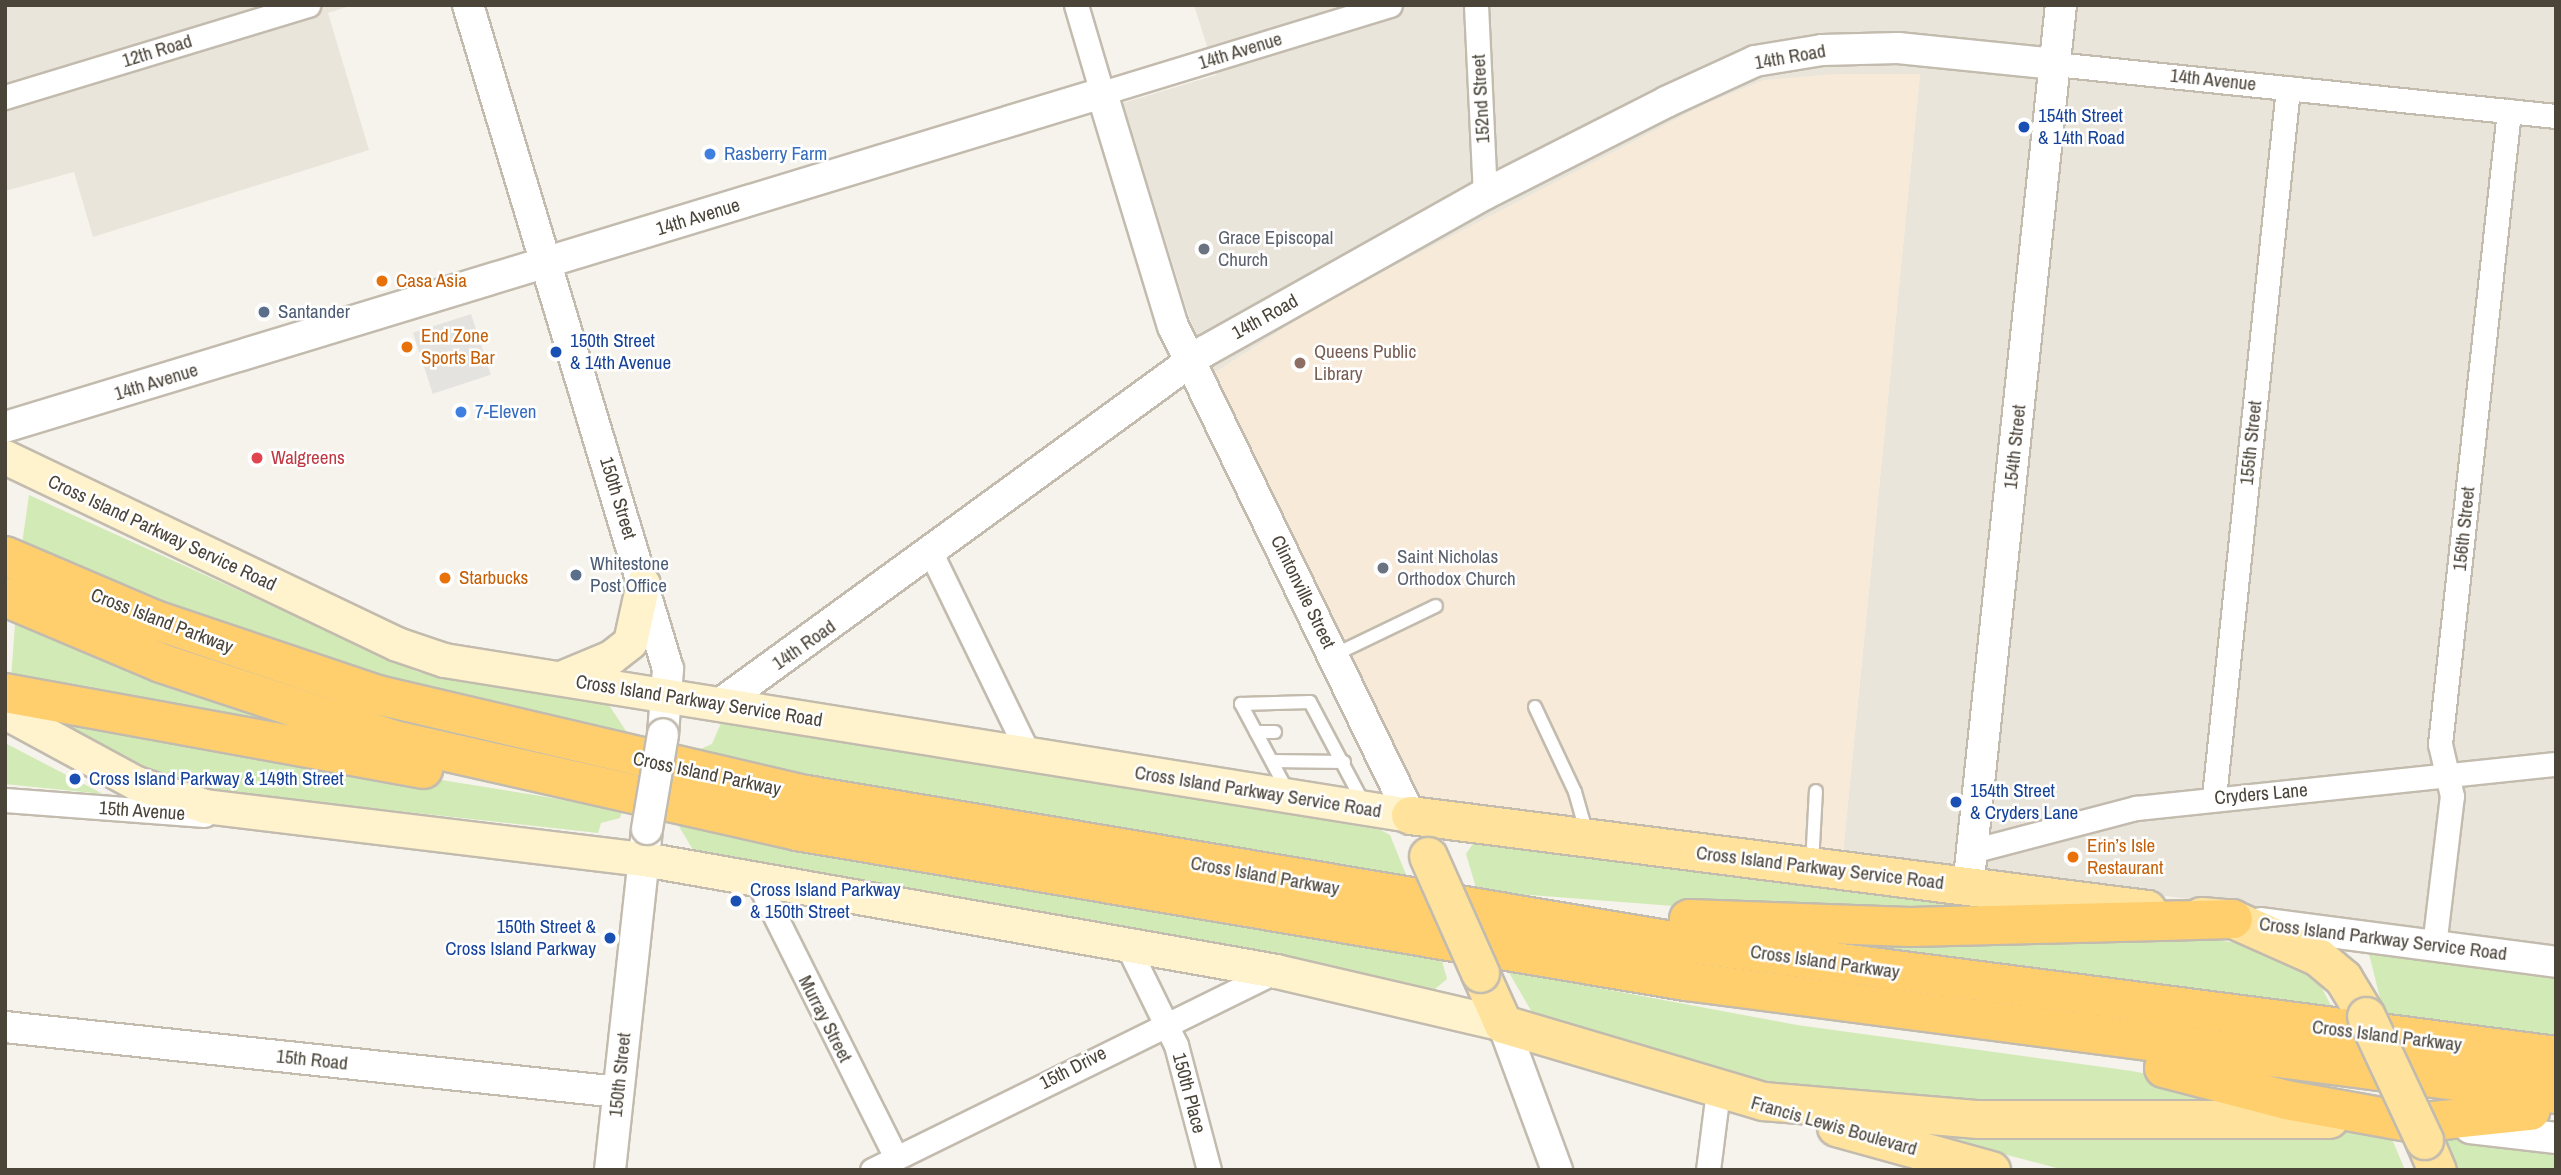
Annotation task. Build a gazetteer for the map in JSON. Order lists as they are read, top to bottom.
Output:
{
  "streets": {
    "highway": ["Cross Island Parkway"],
    "main road": ["Cross Island Parkway Service Road", "Clintonville Street", "Francis Lewis Boulevard"],
    "street": [
      "12th Road",
      "14th Avenue",
      "14th Road",
      "152nd Street",
      "155th Street",
      "154th Street",
      "150th Street",
      "156th Street",
      "Cryders Lane",
      "15th Avenue",
      "Murray Street",
      "15th Road",
      "15th Drive",
      "150th Place"
    ]
  },
  "crossings": [
    ["14th Avenue", "14th Road"],
    ["14th Avenue", "155th Street"],
    ["14th Avenue", "154th Street"],
    ["14th Avenue", "150th Street"],
    ["14th Avenue", "156th Street"],
    ["14th Avenue", "Clintonville Street"],
    ["14th Road", "152nd Street"],
    ["14th Road", "Cross Island Parkway Service Road"],
    ["14th Road", "Clintonville Street"],
    ["155th Street", "Cryders Lane"],
    ["154th Street", "Cross Island Parkway Service Road"],
    ["154th Street", "Cryders Lane"],
    ["150th Street", "Cross Island Parkway Service Road"],
    ["150th Street", "15th Road"],
    ["156th Street", "Cross Island Parkway Service Road"],
    ["156th Street", "Cryders Lane"],
    ["Cross Island Parkway Service Road", "Clintonville Street"],
    ["Murray Street", "15th Drive"],
    ["15th Drive", "150th Place"]
  ],
  "places": [
    "154th Street & 14th Road",
    "Rasberry Farm",
    "Grace Episcopal Church",
    "Casa Asia",
    "Santander",
    "End Zone Sports Bar",
    "150th Street & 14th Avenue",
    "Queens Public Library",
    "7-Eleven",
    "Walgreens",
    "Saint Nicholas Orthodox Church",
    "Whitestone Post Office",
    "Starbucks",
    "Cross Island Parkway & 149th Street",
    "154th Street & Cryders Lane",
    "Erin’s Isle Restaurant",
    "Cross Island Parkway & 150th Street",
    "150th Street & Cross Island Parkway"
  ]
}
